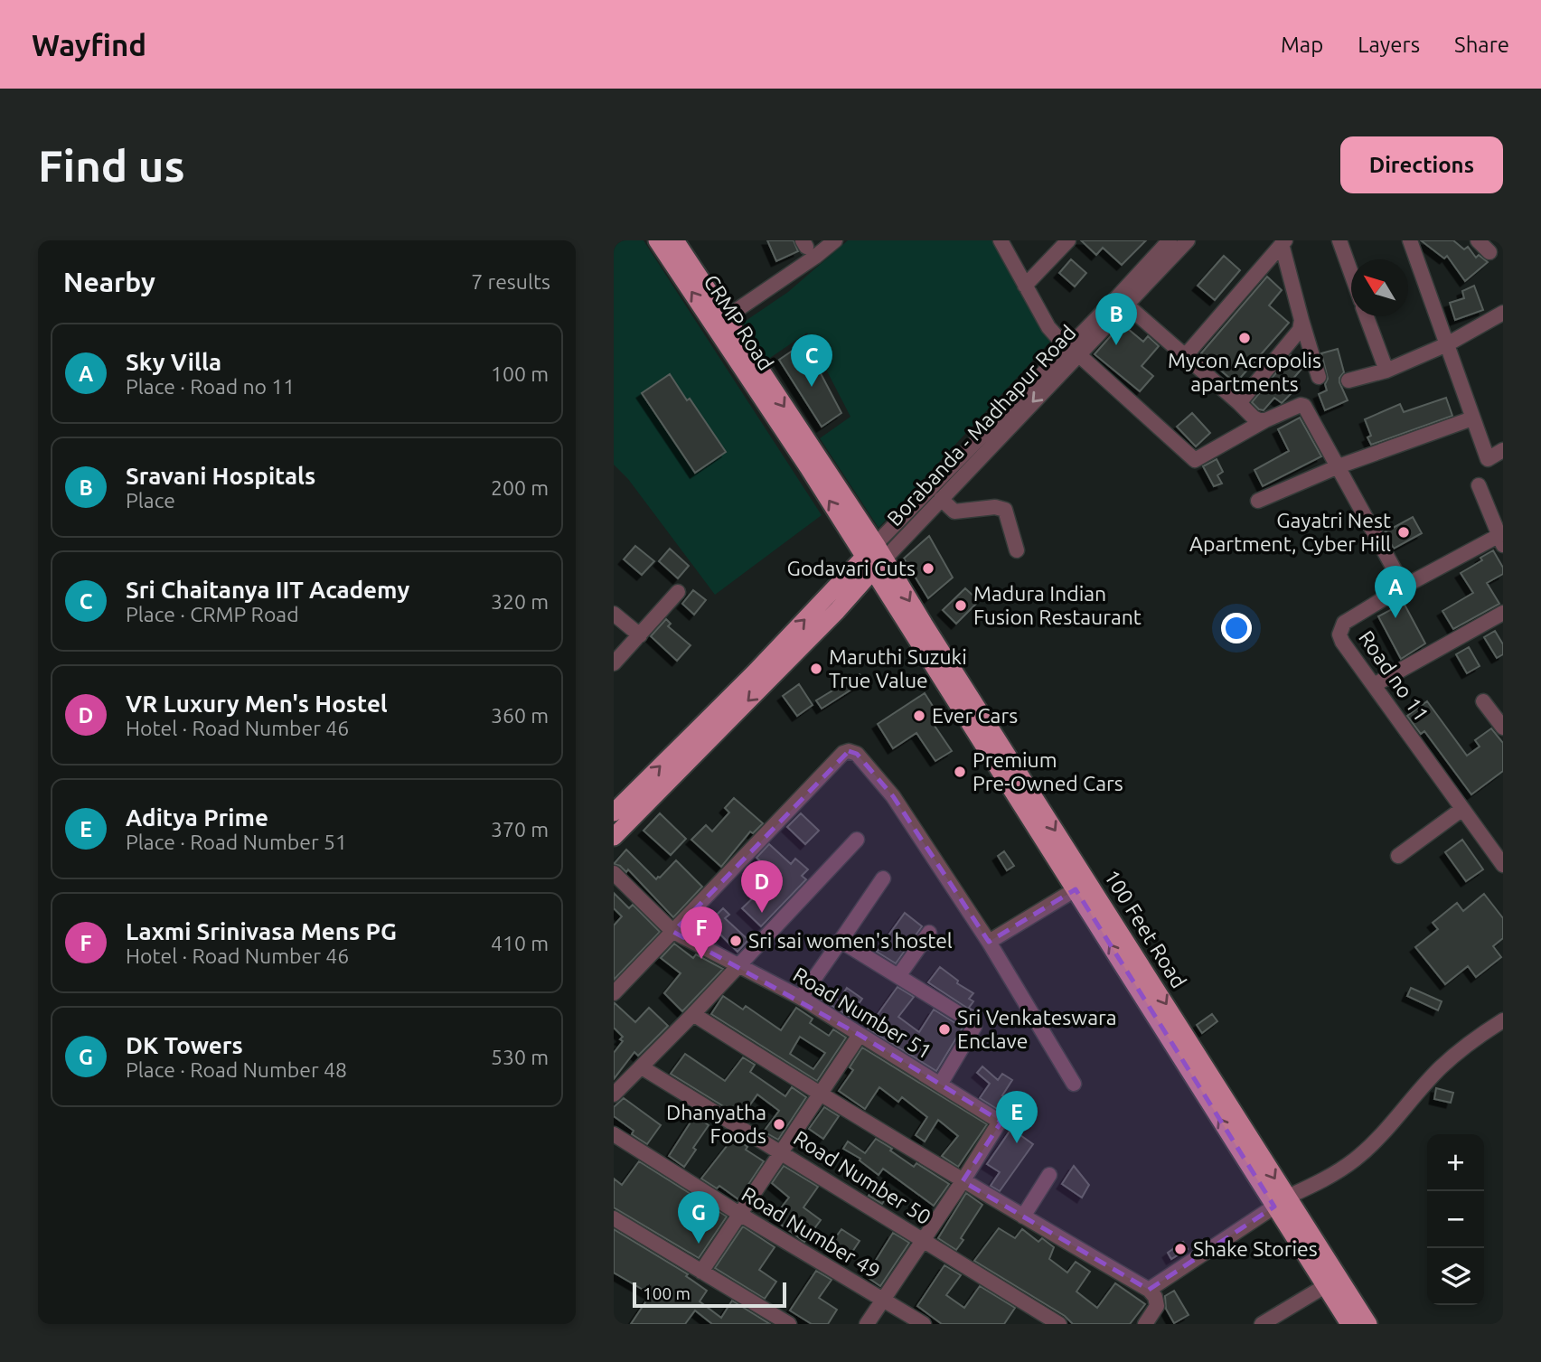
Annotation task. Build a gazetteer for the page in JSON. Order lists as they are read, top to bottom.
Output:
{
  "streets": {
    "main road": ["CRMP Road", "100 Feet Road"],
    "street": [
      "Borabanda - Madhapur Road",
      "Road no 11",
      "Road Number 51",
      "Road Number 50",
      "Road Number 49"
    ]
  },
  "crossings": [
    ["CRMP Road", "Borabanda - Madhapur Road"],
    ["CRMP Road", "100 Feet Road"],
    ["Borabanda - Madhapur Road", "100 Feet Road"]
  ],
  "places": [
    "Mycon Acropolis apartments",
    "Gayatri Nest Apartment, Cyber Hill",
    "Godavari Cuts",
    "Madura Indian Fusion Restaurant",
    "Maruthi Suzuki True Value",
    "Ever Cars",
    "Premium Pre-Owned Cars",
    "Sri sai women's hostel",
    "Sri Venkateswara Enclave",
    "Dhanyatha Foods",
    "Shake Stories"
  ],
  "scale_bar": "100 m",
  "north": "top left",
  "page": {
    "header": "Wayfind",
    "nav": ["Map", "Layers", "Share"],
    "buttons": "Directions",
    "title": "Find us",
    "heading": ["Nearby", "7 results"],
    "pins": [
      "B",
      "C",
      "A",
      "D",
      "F",
      "E",
      "G"
    ],
    "list": [
      {
        "mark": "A",
        "name": "Sky Villa",
        "note": "Place · Road no 11",
        "value": "100 m"
      },
      {
        "mark": "B",
        "name": "Sravani Hospitals",
        "note": "Place",
        "value": "200 m"
      },
      {
        "mark": "C",
        "name": "Sri Chaitanya IIT Academy",
        "note": "Place · CRMP Road",
        "value": "320 m"
      },
      {
        "mark": "D",
        "name": "VR Luxury Men's Hostel",
        "note": "Hotel · Road Number 46",
        "value": "360 m"
      },
      {
        "mark": "E",
        "name": "Aditya Prime",
        "note": "Place · Road Number 51",
        "value": "370 m"
      },
      {
        "mark": "F",
        "name": "Laxmi Srinivasa Mens PG",
        "note": "Hotel · Road Number 46",
        "value": "410 m"
      },
      {
        "mark": "G",
        "name": "DK Towers",
        "note": "Place · Road Number 48",
        "value": "530 m"
      }
    ],
    "map_buttons": ["+", "−"],
    "scale": "100 m"
  }
}
